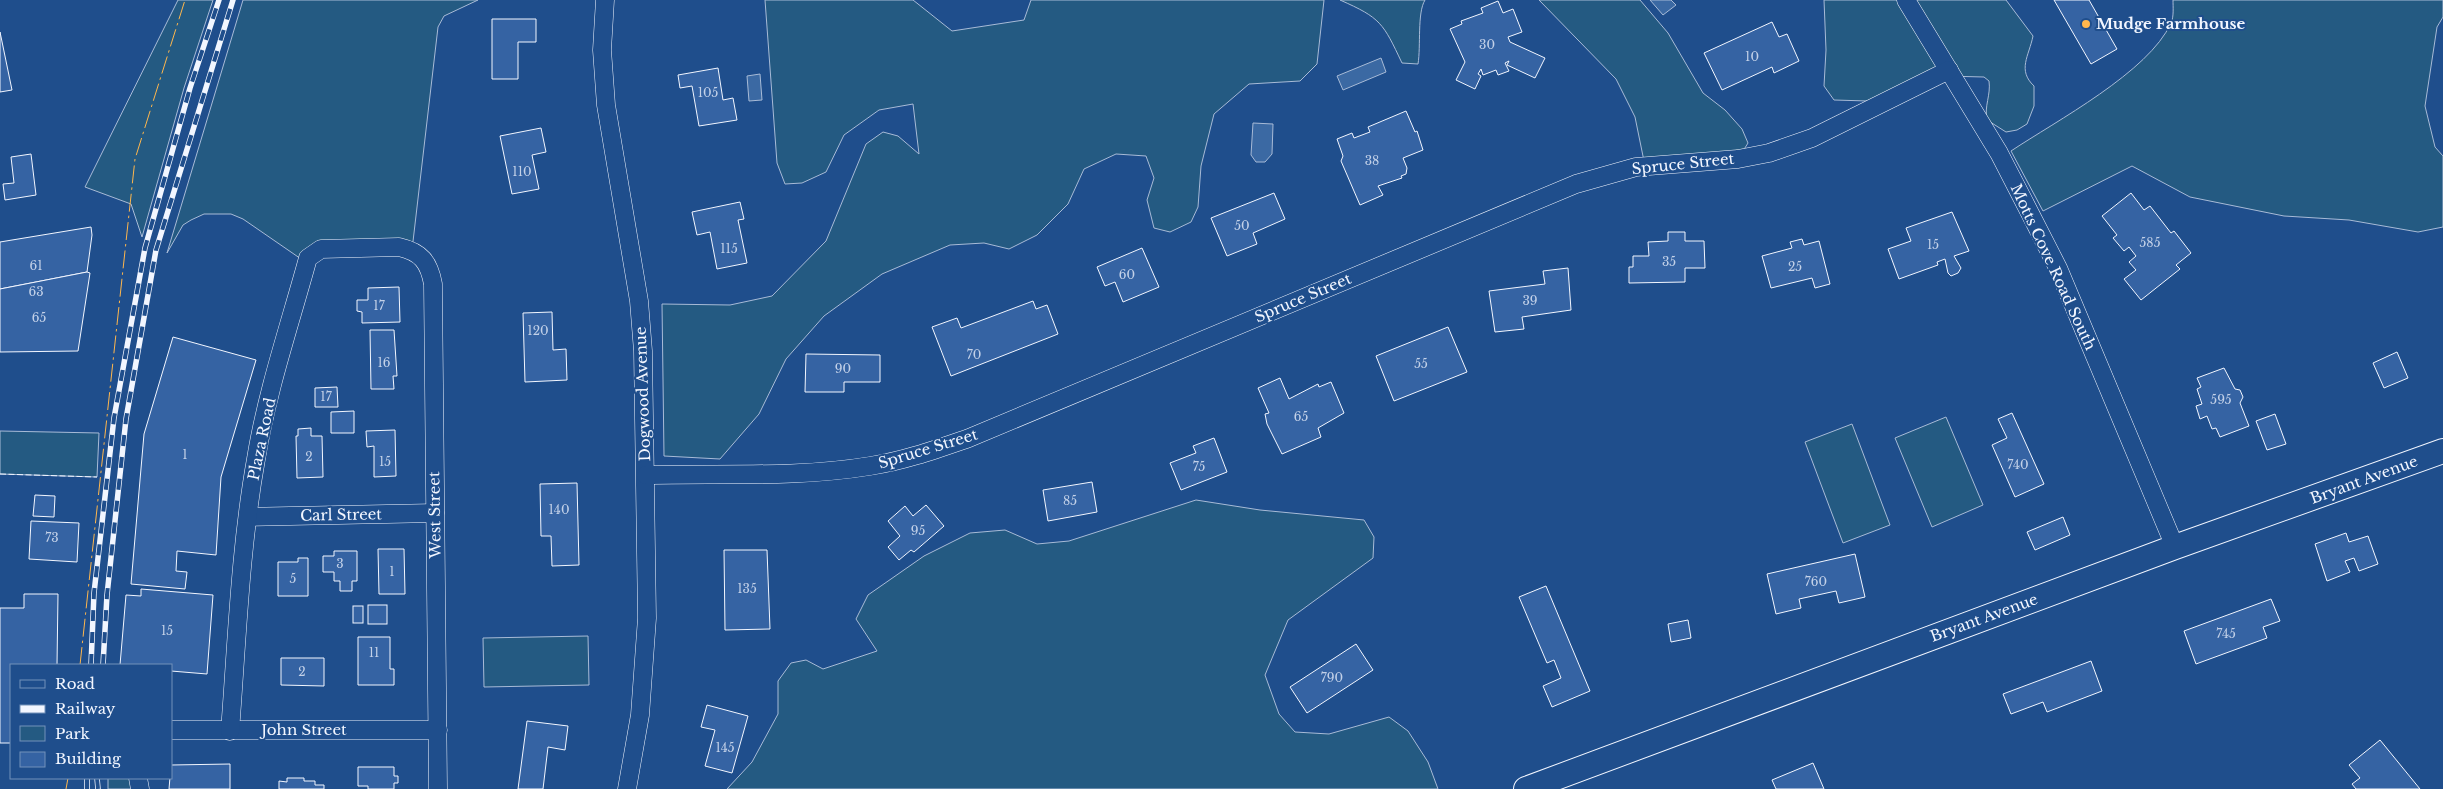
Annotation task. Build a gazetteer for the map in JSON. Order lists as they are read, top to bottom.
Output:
{
  "streets": {
    "main road": ["Bryant Avenue"],
    "street": [
      "Spruce Street",
      "Motts Cove Road South",
      "Dogwood Avenue",
      "Plaza Road",
      "Carl Street",
      "West Street",
      "John Street"
    ]
  },
  "crossings": [
    ["Spruce Street", "Motts Cove Road South"],
    ["Spruce Street", "Dogwood Avenue"],
    ["Motts Cove Road South", "Bryant Avenue"],
    ["Plaza Road", "Carl Street"],
    ["Plaza Road", "West Street"],
    ["Plaza Road", "John Street"],
    ["Carl Street", "West Street"],
    ["West Street", "John Street"]
  ],
  "places": ["Mudge Farmhouse"],
  "house_numbers": [
    "30",
    "10",
    "105",
    "38",
    "110",
    "50",
    "585",
    "15",
    "115",
    "35",
    "61",
    "25",
    "60",
    "63",
    "39",
    "17",
    "65",
    "120",
    "70",
    "16",
    "55",
    "90",
    "17",
    "595",
    "65",
    "1",
    "2",
    "15",
    "740",
    "75",
    "85",
    "140",
    "95",
    "73",
    "3",
    "1",
    "5",
    "760",
    "135",
    "15",
    "745",
    "11",
    "2",
    "790",
    "145"
  ],
  "legend": [
    "Road",
    "Railway",
    "Park",
    "Building"
  ]
}
